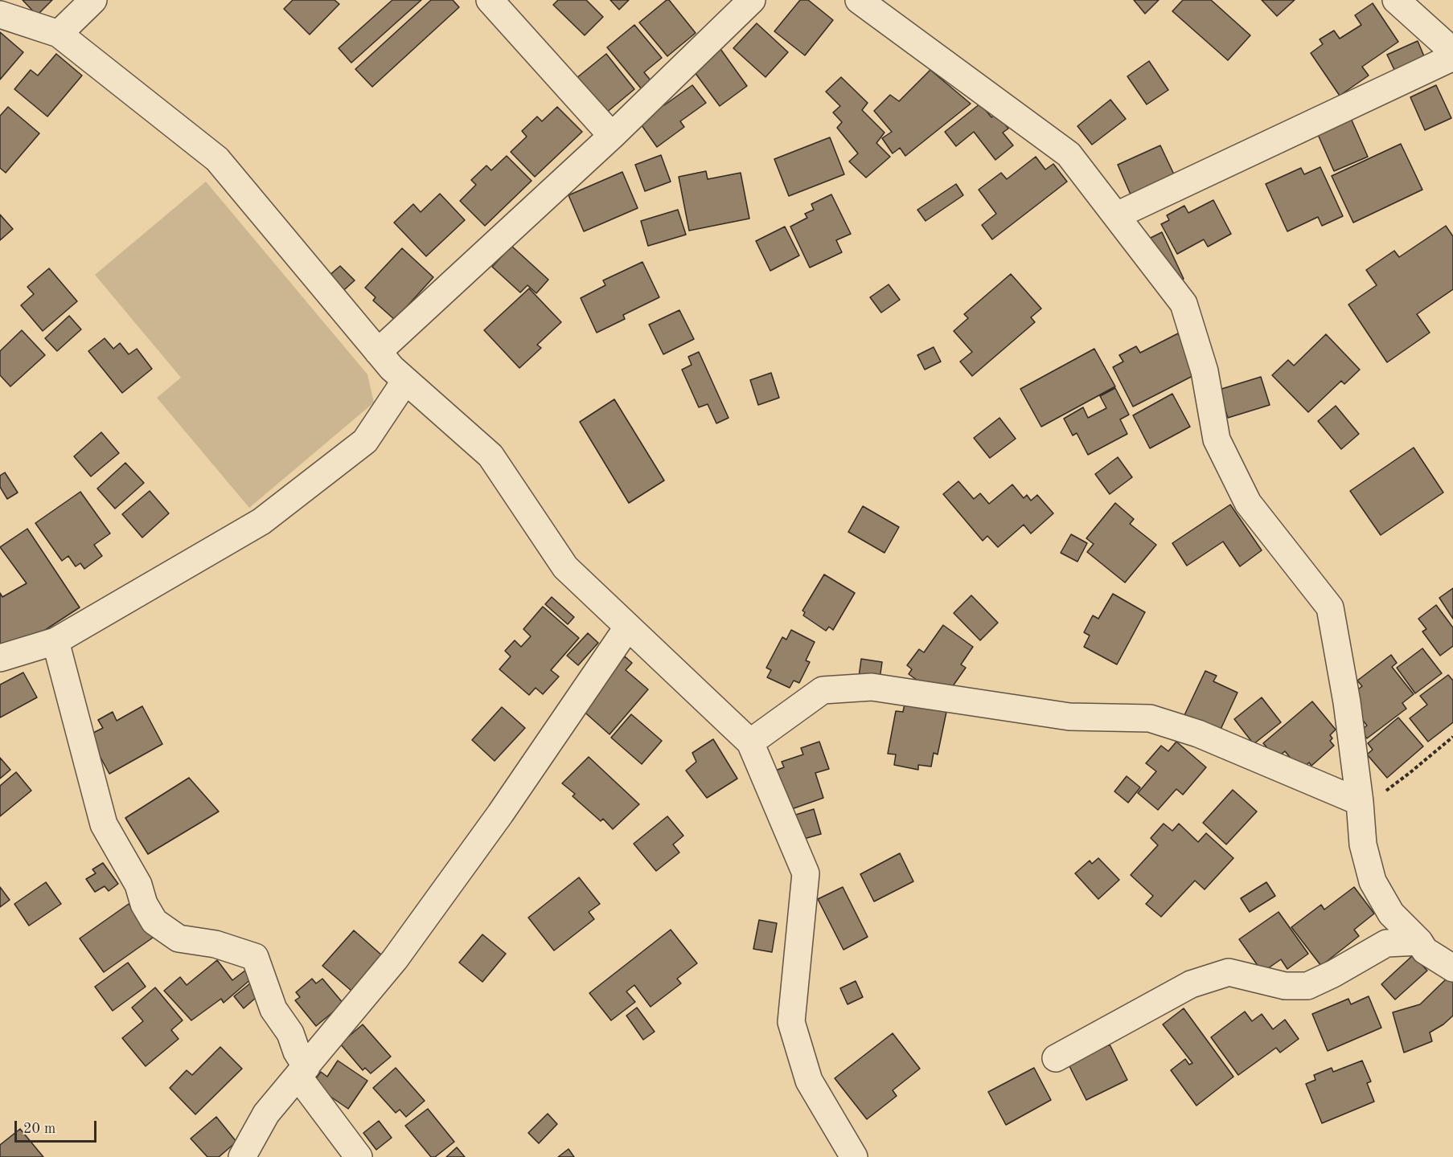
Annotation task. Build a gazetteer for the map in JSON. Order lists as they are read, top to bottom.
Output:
{
  "scale_bar": "20 m"
}
